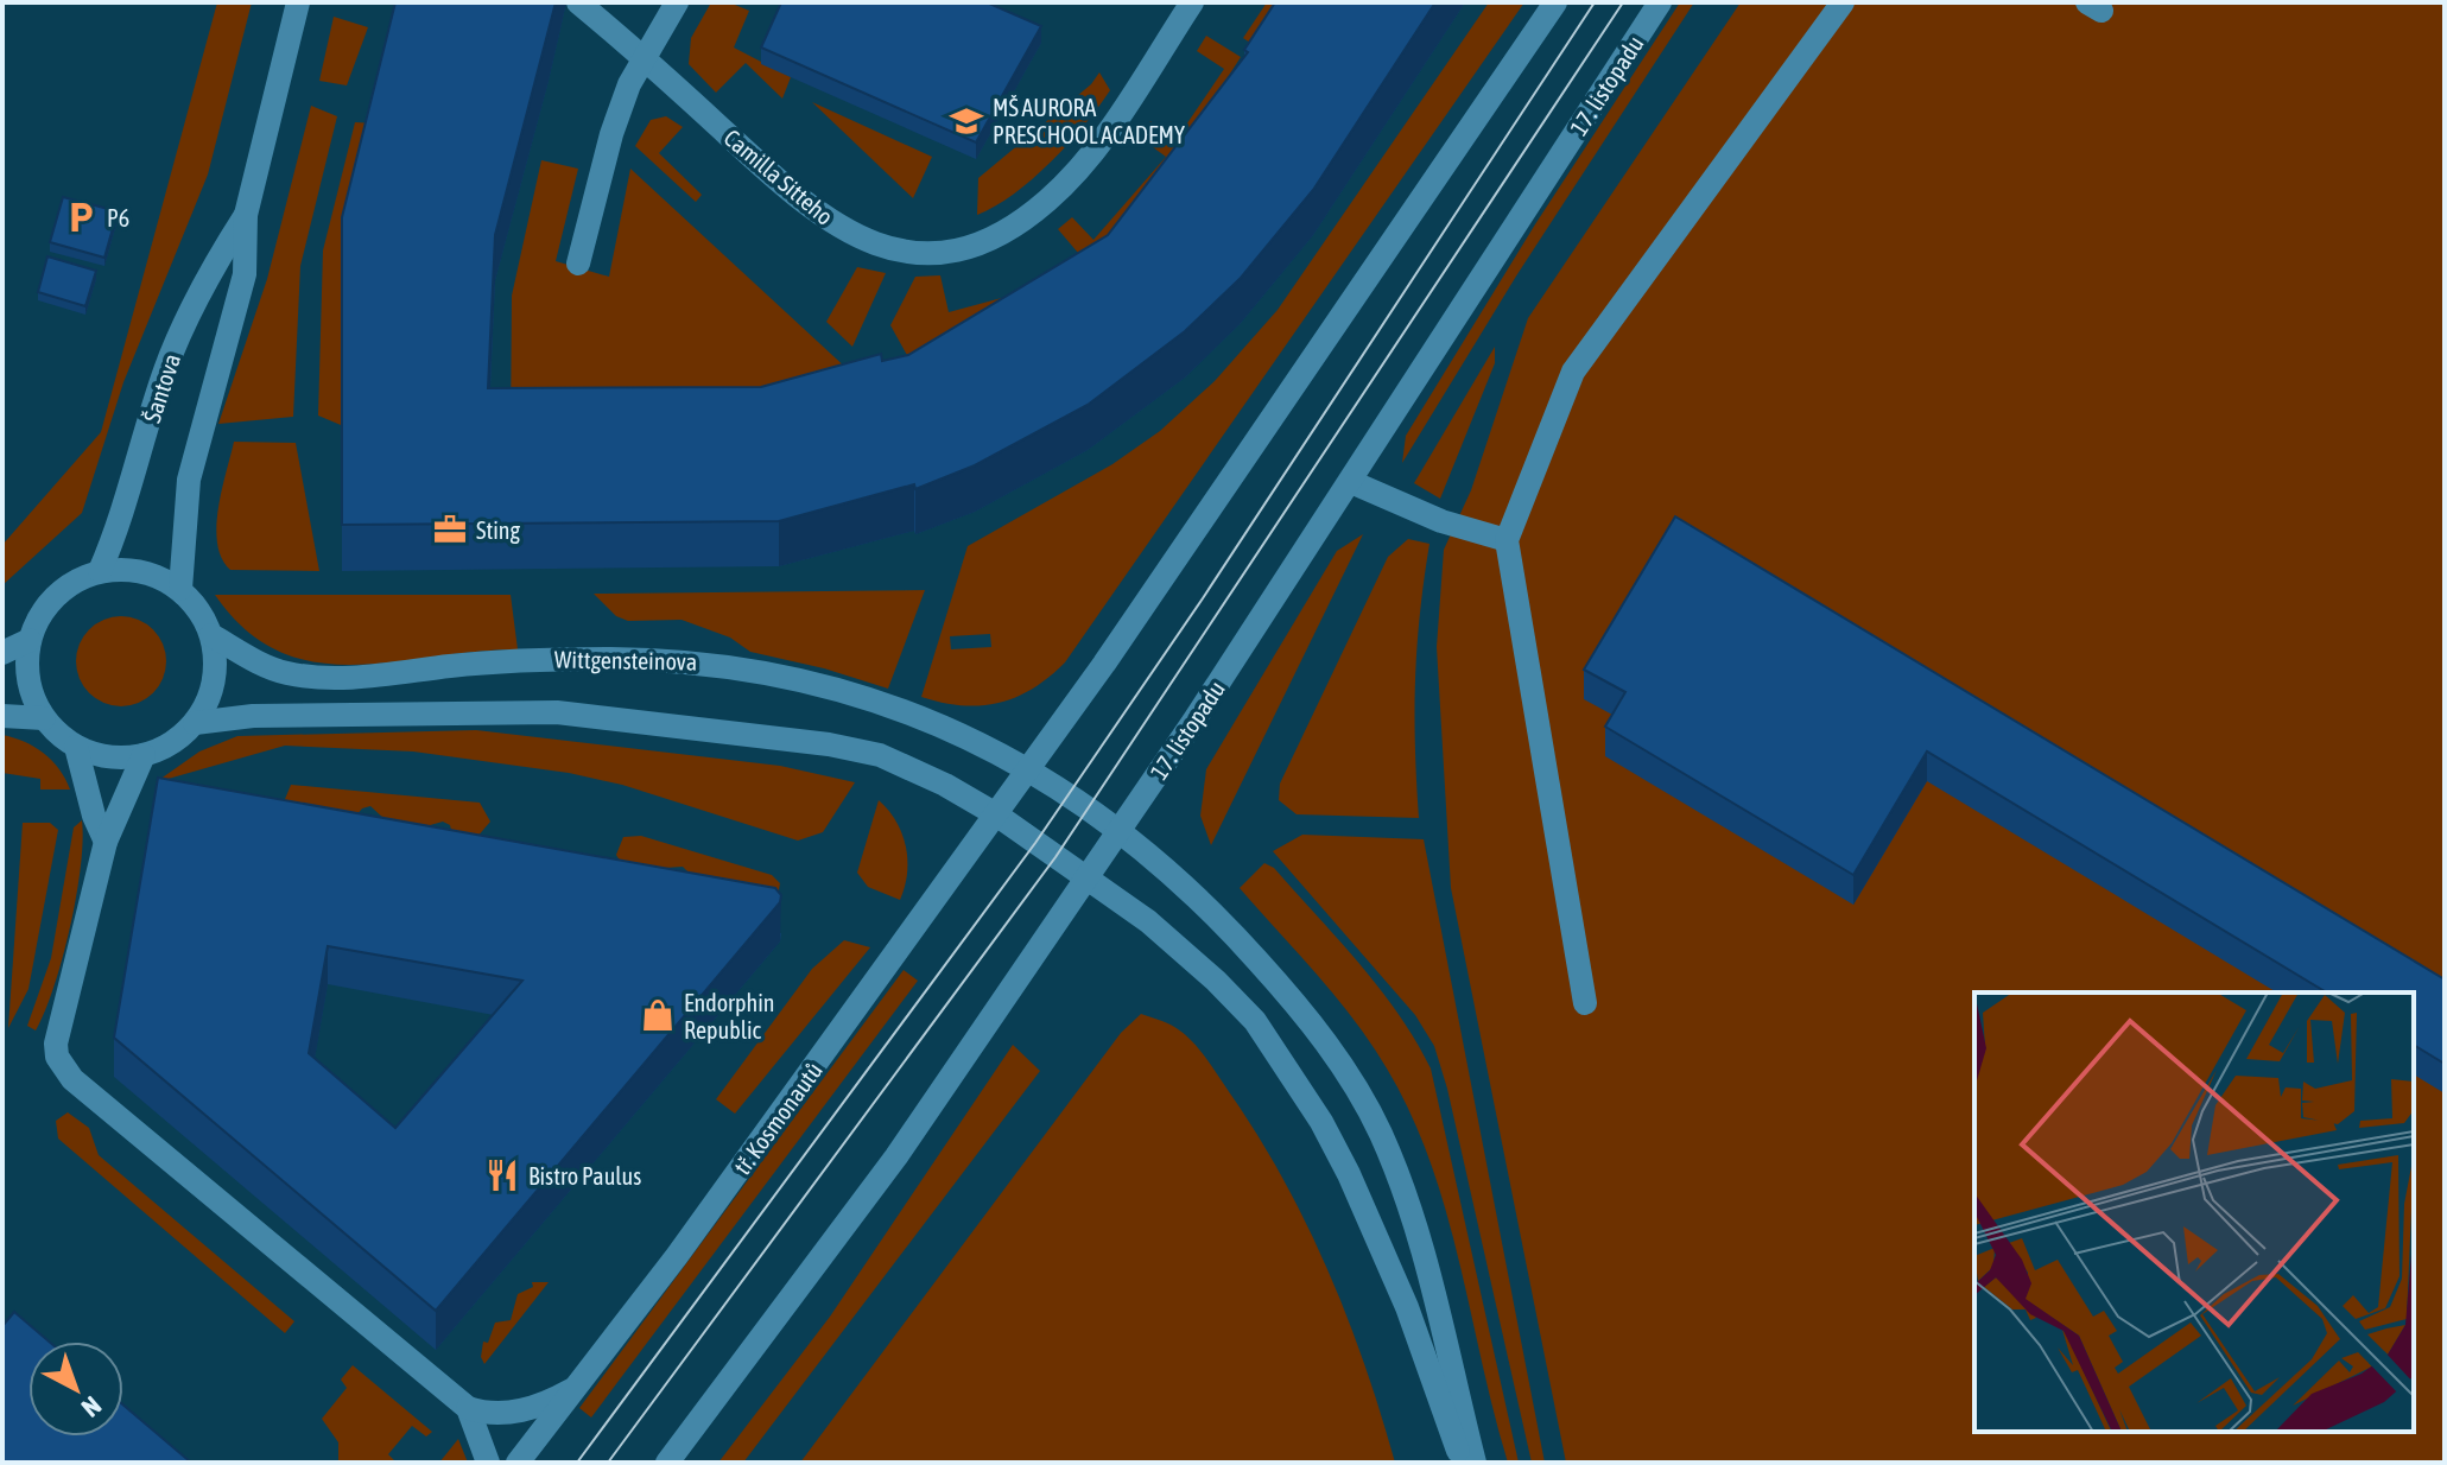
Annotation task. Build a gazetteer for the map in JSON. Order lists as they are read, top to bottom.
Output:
{
  "streets": {
    "street": [
      "17. listopadu",
      "Camilla Sitteho",
      "Šantova",
      "Wittgensteinova",
      "tř. Kosmonautů"
    ]
  },
  "crossings": [
    ["17. listopadu", "Wittgensteinova"],
    ["Šantova", "Wittgensteinova"],
    ["Wittgensteinova", "tř. Kosmonautů"]
  ],
  "places": {
    "school or university": ["MŠ AURORA PRESCHOOL ACADEMY"],
    "parking": ["P6"],
    "office": ["Sting"],
    "shop": ["Endorphin Republic"],
    "restaurant": ["Bistro Paulus"]
  },
  "north": "bottom right"
}
